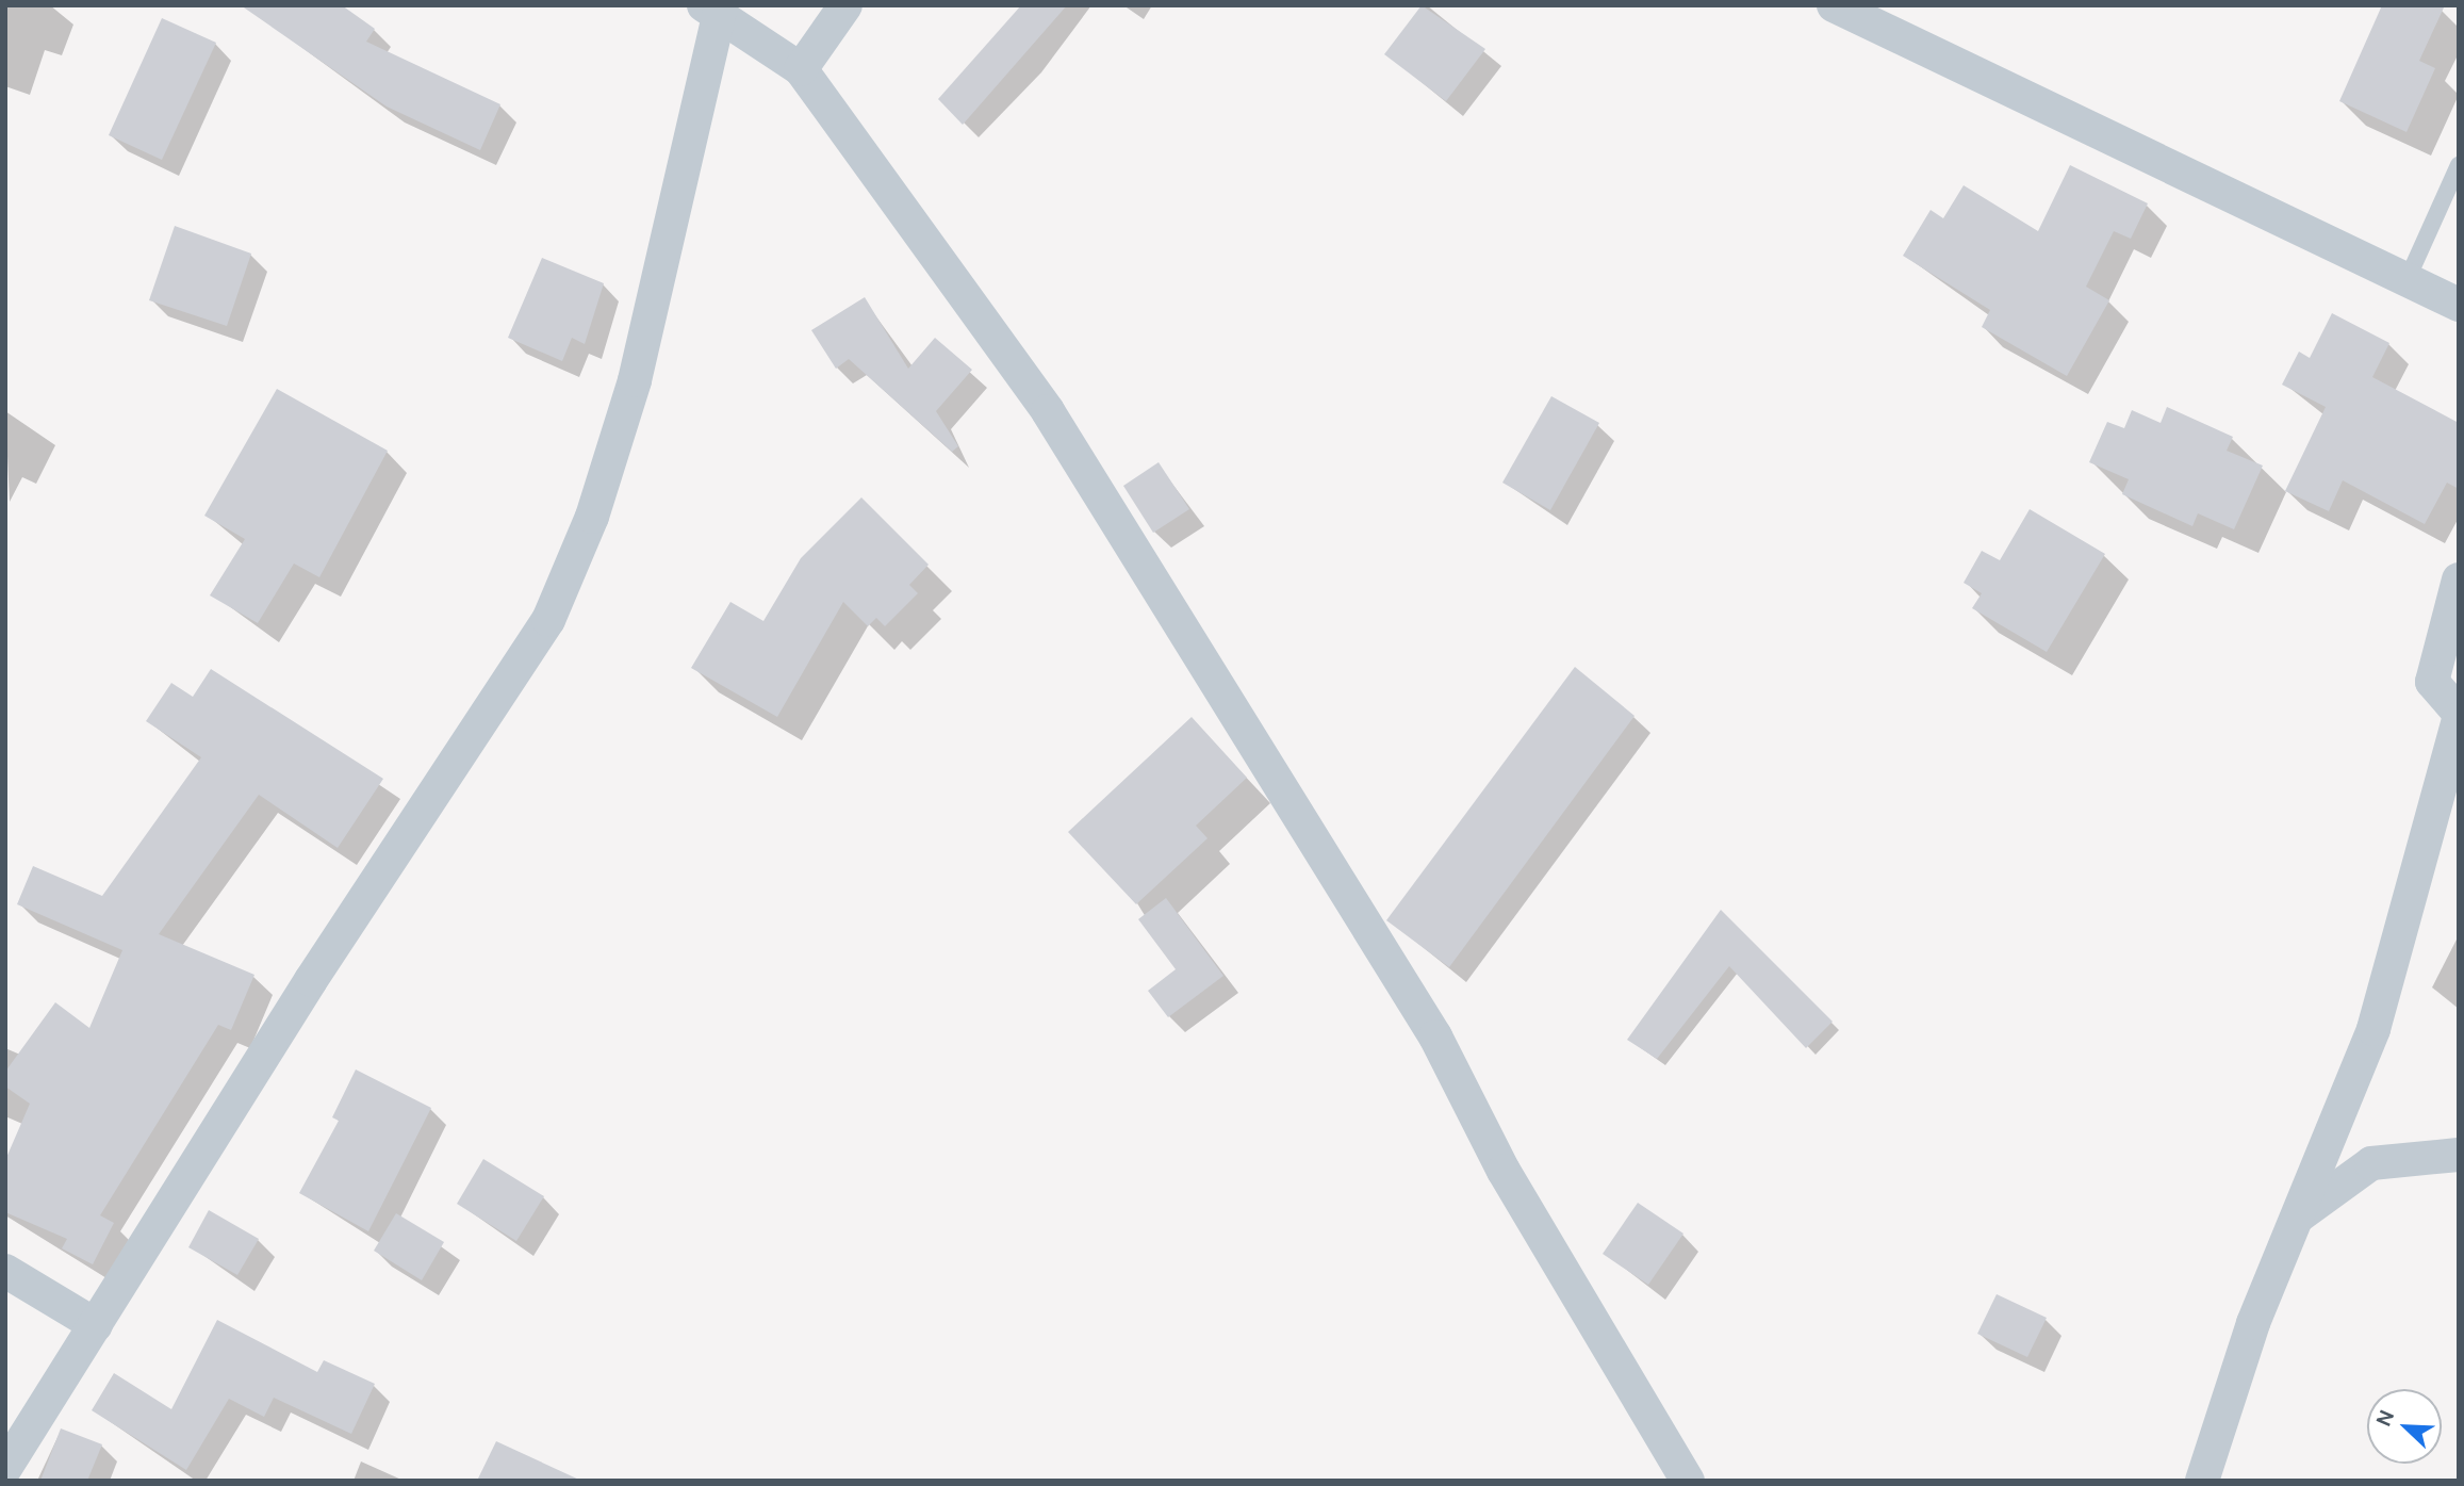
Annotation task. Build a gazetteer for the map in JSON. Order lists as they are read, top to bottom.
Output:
{
  "north": "top left"
}
